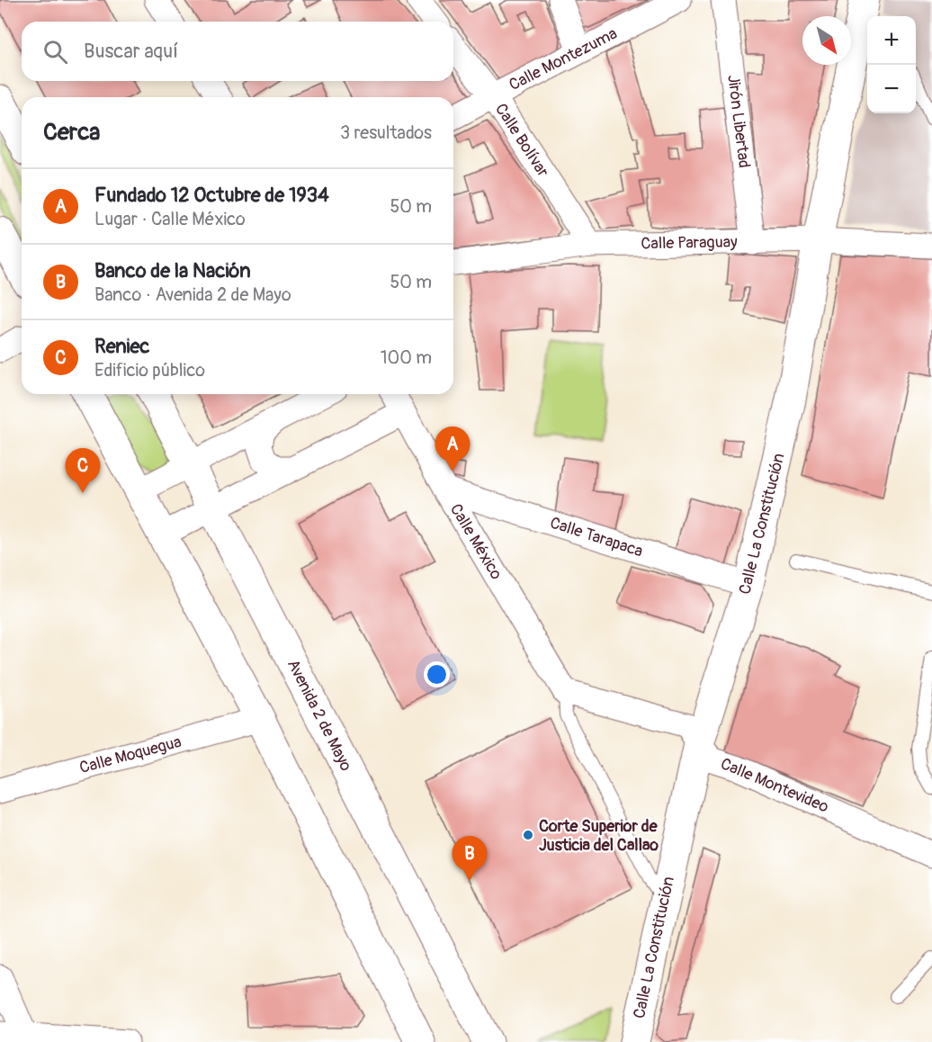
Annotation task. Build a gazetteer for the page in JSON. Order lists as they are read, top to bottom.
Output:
{
  "streets": {
    "main road": ["Calle La Constitución", "Avenida 2 de Mayo"],
    "street": [
      "Calle Montezuma",
      "Jirón Libertad",
      "Calle Bolívar",
      "Calle Paraguay",
      "Calle Tarapaca",
      "Calle México",
      "Calle Moquegua",
      "Calle Montevideo"
    ]
  },
  "crossings": [
    ["Calle Montezuma", "Calle Bolívar"],
    ["Jirón Libertad", "Calle Paraguay"],
    ["Calle Bolívar", "Calle Paraguay"],
    ["Calle Paraguay", "Calle La Constitución"],
    ["Calle La Constitución", "Calle Tarapaca"],
    ["Calle La Constitución", "Calle Montevideo"],
    ["Calle Tarapaca", "Calle México"],
    ["Calle México", "Calle Montevideo"]
  ],
  "places": ["Corte Superior de Justicia del Callao"],
  "north": "bottom right",
  "page": {
    "map_buttons": ["+", "−"],
    "search": "Buscar aquí",
    "heading": ["Cerca", "3 resultados"],
    "list": [
      {
        "mark": "A",
        "name": "Fundado 12 Octubre de 1934",
        "note": "Lugar · Calle México",
        "value": "50 m"
      },
      {
        "mark": "B",
        "name": "Banco de la Nación",
        "note": "Banco · Avenida 2 de Mayo",
        "value": "50 m"
      },
      {
        "mark": "C",
        "name": "Reniec",
        "note": "Edificio público",
        "value": "100 m"
      }
    ],
    "pins": ["A", "C", "B"]
  }
}
